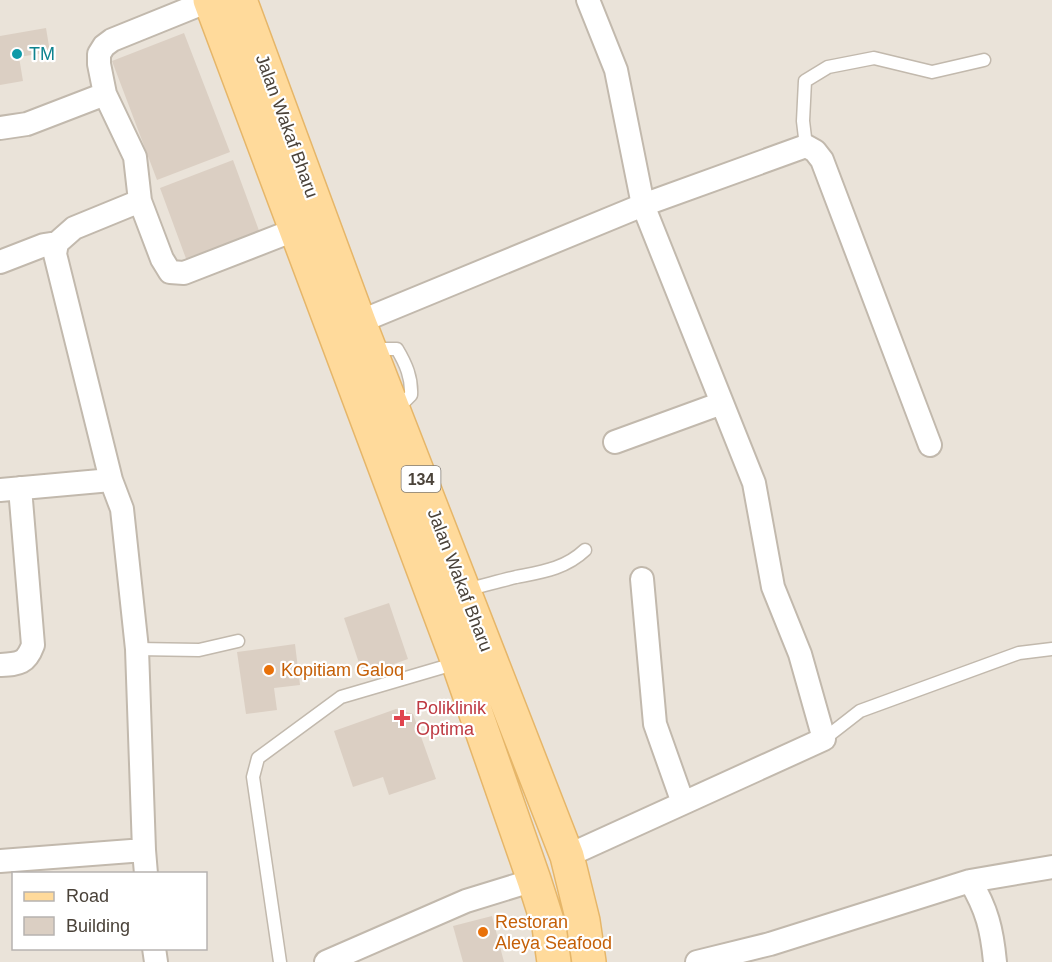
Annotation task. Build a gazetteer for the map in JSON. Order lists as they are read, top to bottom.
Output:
{
  "streets": {
    "main road": ["Jalan Wakaf Bharu", "134"]
  },
  "places": {
    "other": ["TM", "Kopitiam Galoq", "Restoran Aleya Seafood"],
    "health": ["Poliklinik Optima"]
  },
  "legend": ["Road", "Building"]
}
